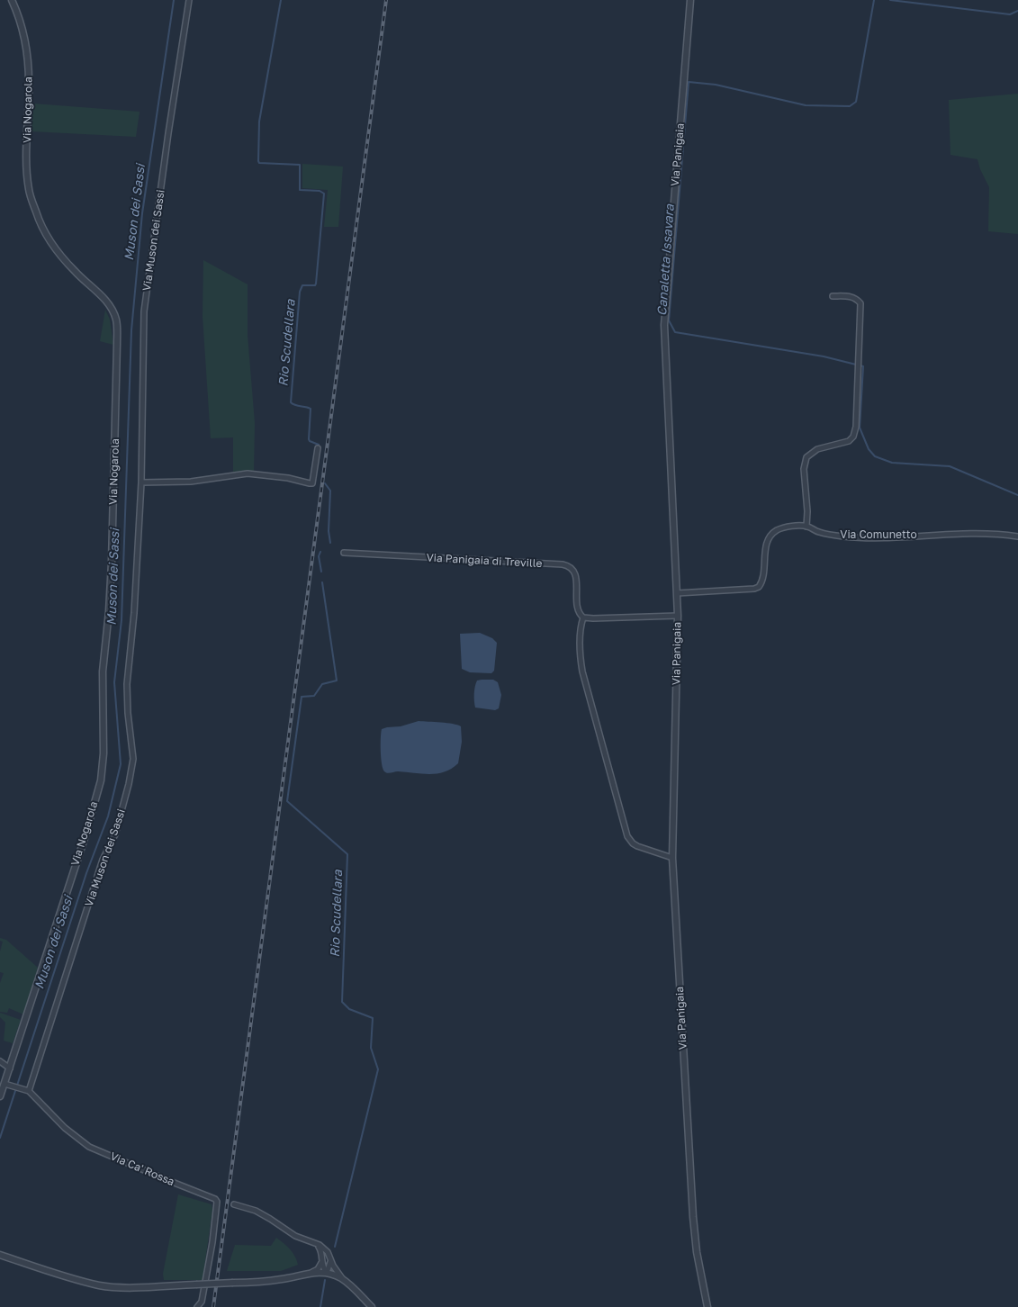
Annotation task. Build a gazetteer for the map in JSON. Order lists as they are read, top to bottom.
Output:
{
  "streets": {
    "street": [
      "Via Nogarola",
      "Via Panigaia",
      "Via Muson dei Sassi",
      "Via Comunetto",
      "Via Panigaia di Treville",
      "Via Ca' Rossa"
    ]
  },
  "crossings": [
    ["Via Panigaia", "Via Comunetto"],
    ["Via Panigaia", "Via Panigaia di Treville"],
    ["Via Muson dei Sassi", "Via Ca' Rossa"]
  ],
  "water": ["Muson dei Sassi", "Canaletta Issavara", "Rio Scudellara"]
}
